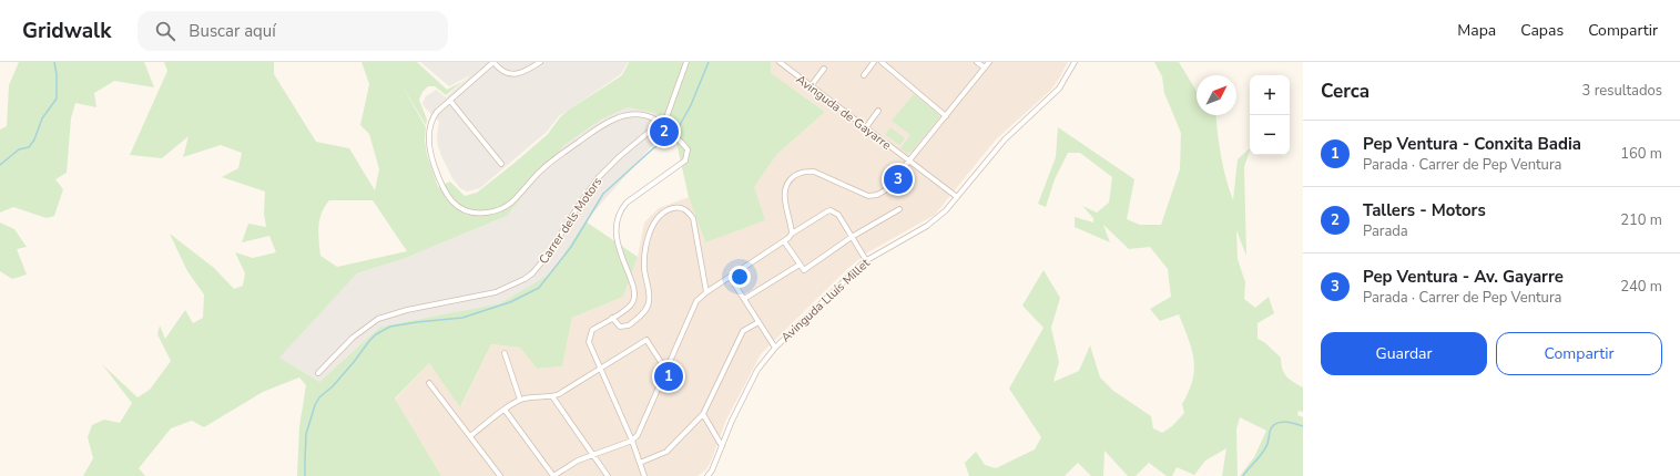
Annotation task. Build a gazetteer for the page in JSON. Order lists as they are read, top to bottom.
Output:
{
  "streets": {
    "street": ["Avinguda de Gayarre", "Carrer dels Motors", "Avinguda Lluís Millet"]
  },
  "north": "top right",
  "page": {
    "header": "Gridwalk",
    "search": "Buscar aquí",
    "nav": ["Mapa", "Capas", "Compartir"],
    "heading": ["Cerca", "3 resultados"],
    "map_buttons": ["+", "−"],
    "pins": ["2", "3", "1"],
    "list": [
      {
        "mark": "1",
        "name": "Pep Ventura - Conxita Badia",
        "note": "Parada · Carrer de Pep Ventura",
        "value": "160 m"
      },
      {
        "mark": "2",
        "name": "Tallers - Motors",
        "note": "Parada",
        "value": "210 m"
      },
      {
        "mark": "3",
        "name": "Pep Ventura - Av. Gayarre",
        "note": "Parada · Carrer de Pep Ventura",
        "value": "240 m"
      }
    ],
    "buttons": ["Guardar", "Compartir"]
  }
}
